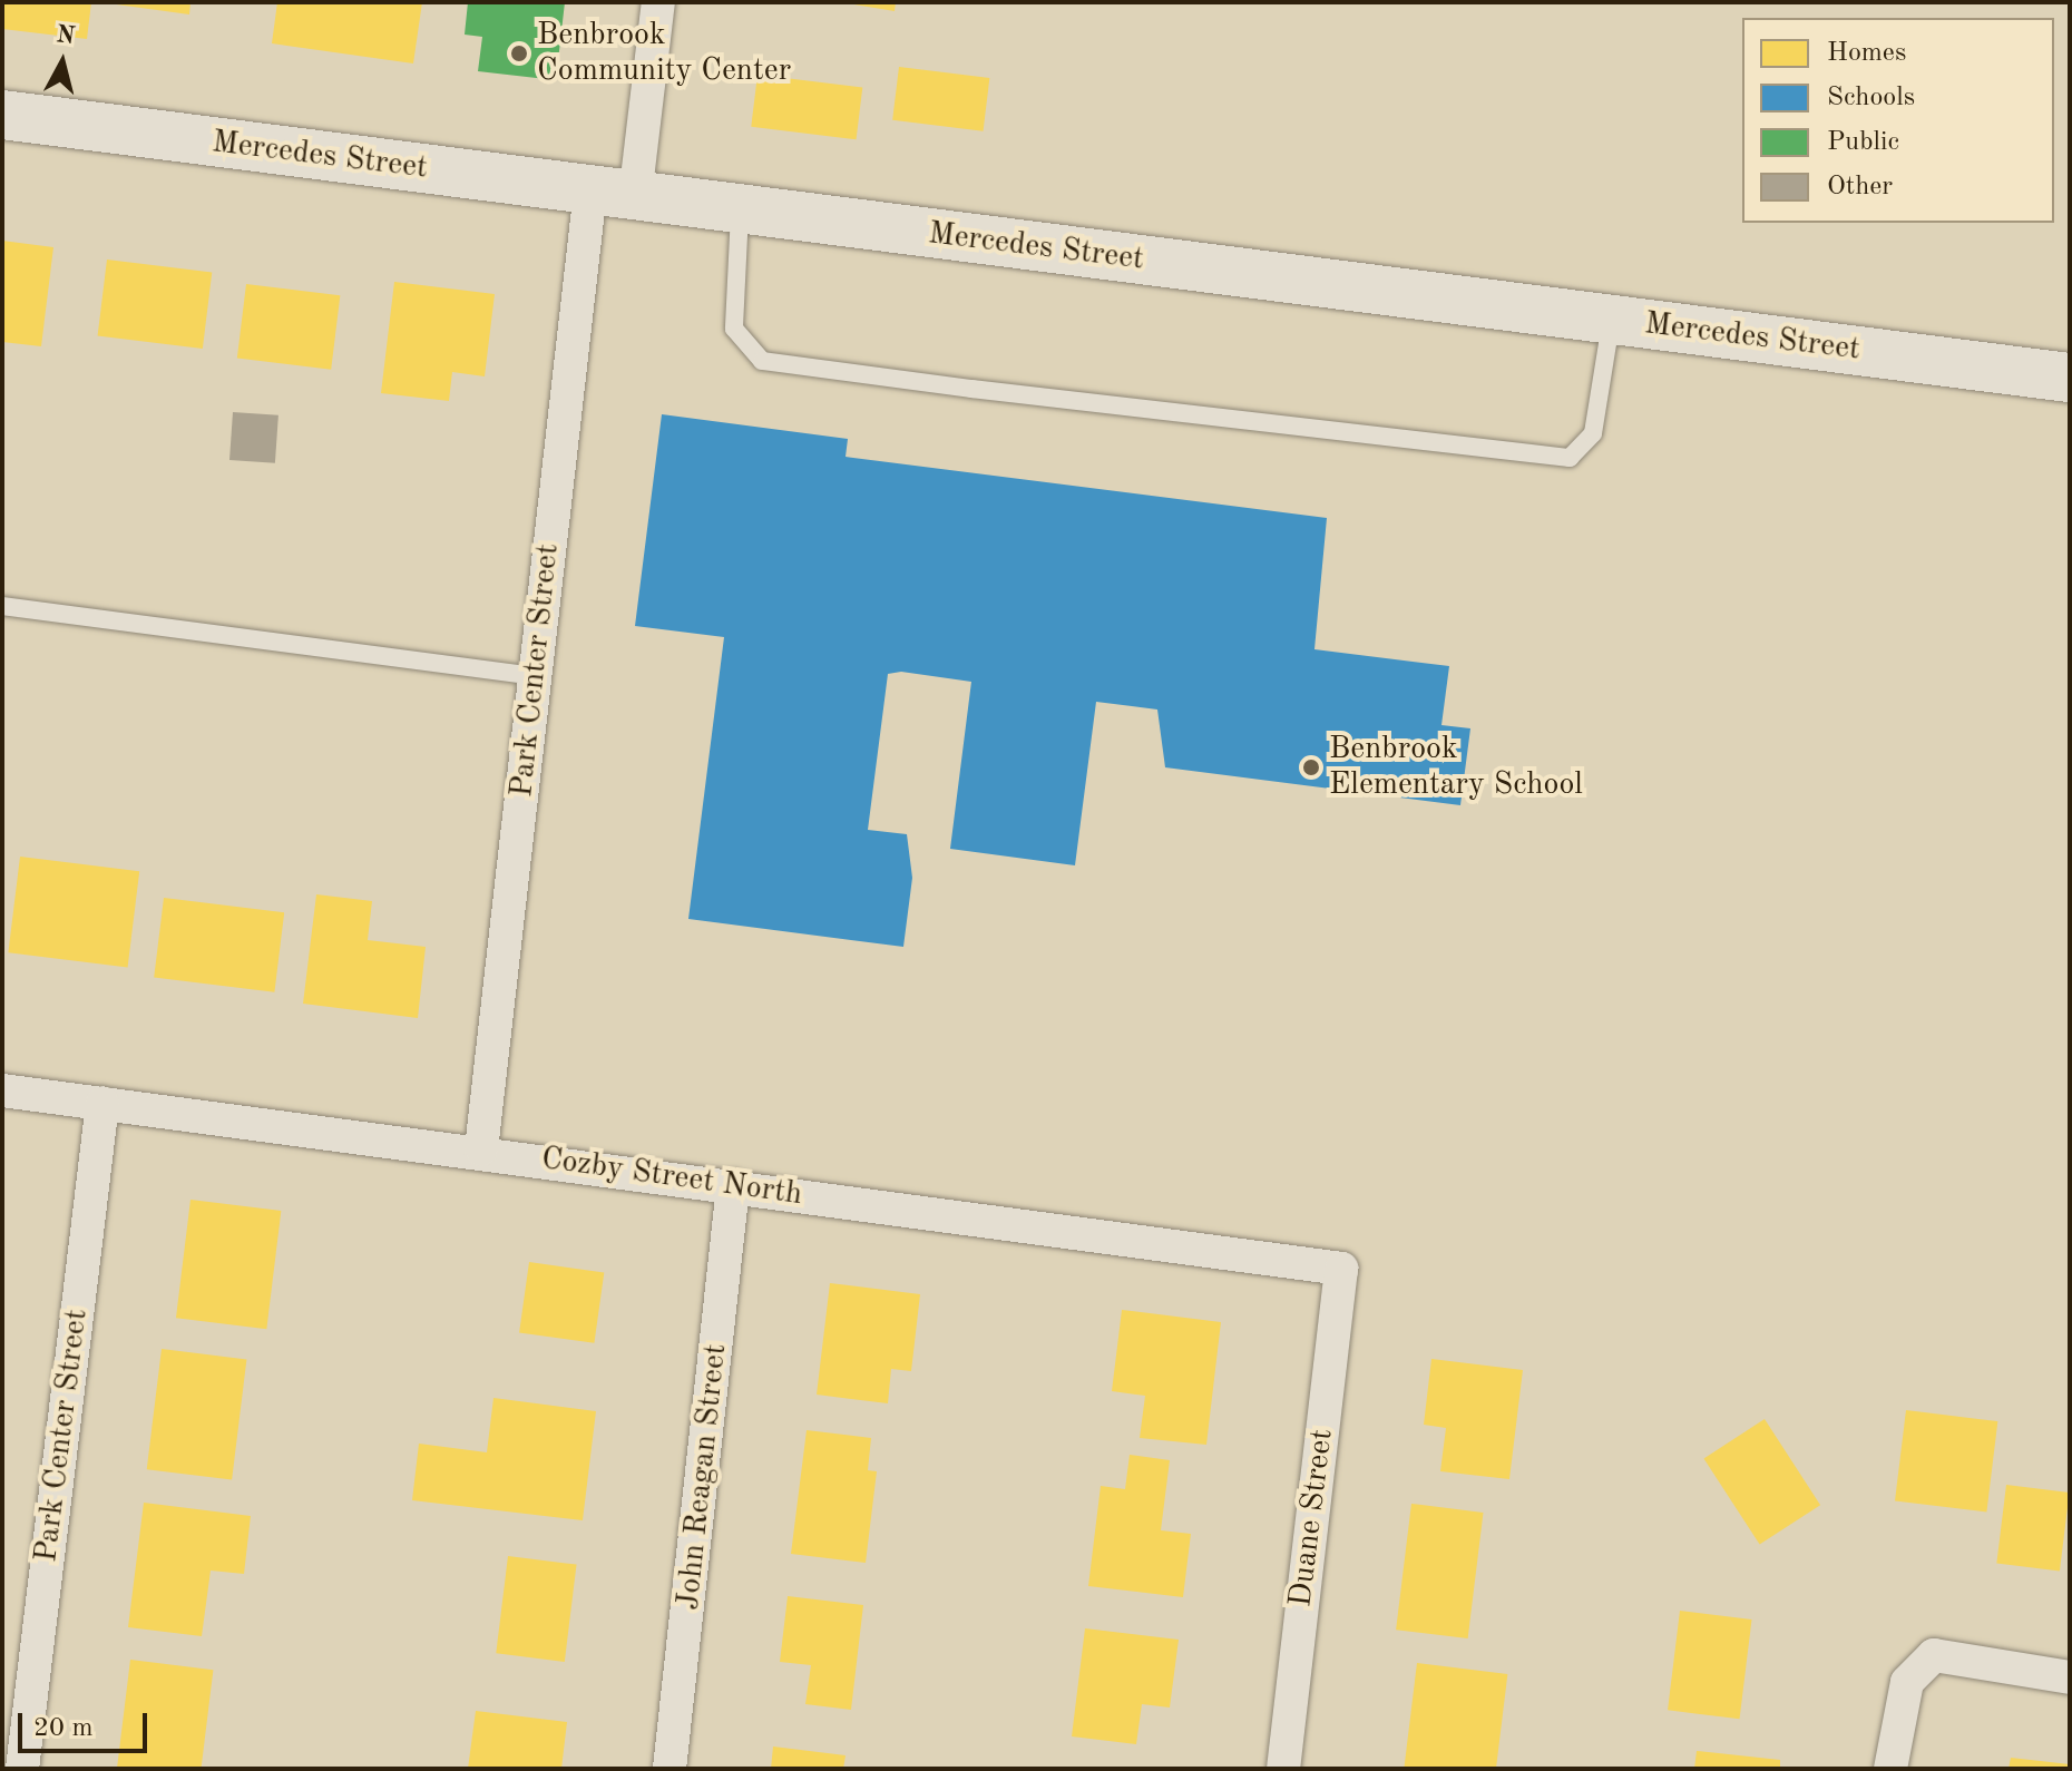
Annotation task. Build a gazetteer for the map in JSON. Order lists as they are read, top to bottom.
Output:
{
  "streets": {
    "street": [
      "Mercedes Street",
      "Park Center Street",
      "Cozby Street North",
      "John Reagan Street",
      "Duane Street"
    ]
  },
  "crossings": [
    ["Mercedes Street", "Park Center Street"],
    ["Park Center Street", "Cozby Street North"],
    ["Cozby Street North", "John Reagan Street"],
    ["Cozby Street North", "Duane Street"]
  ],
  "places": ["Benbrook Community Center", "Benbrook Elementary School"],
  "legend": [
    "Homes",
    "Schools",
    "Public",
    "Other"
  ],
  "scale_bar": "20 m",
  "north": "top"
}
